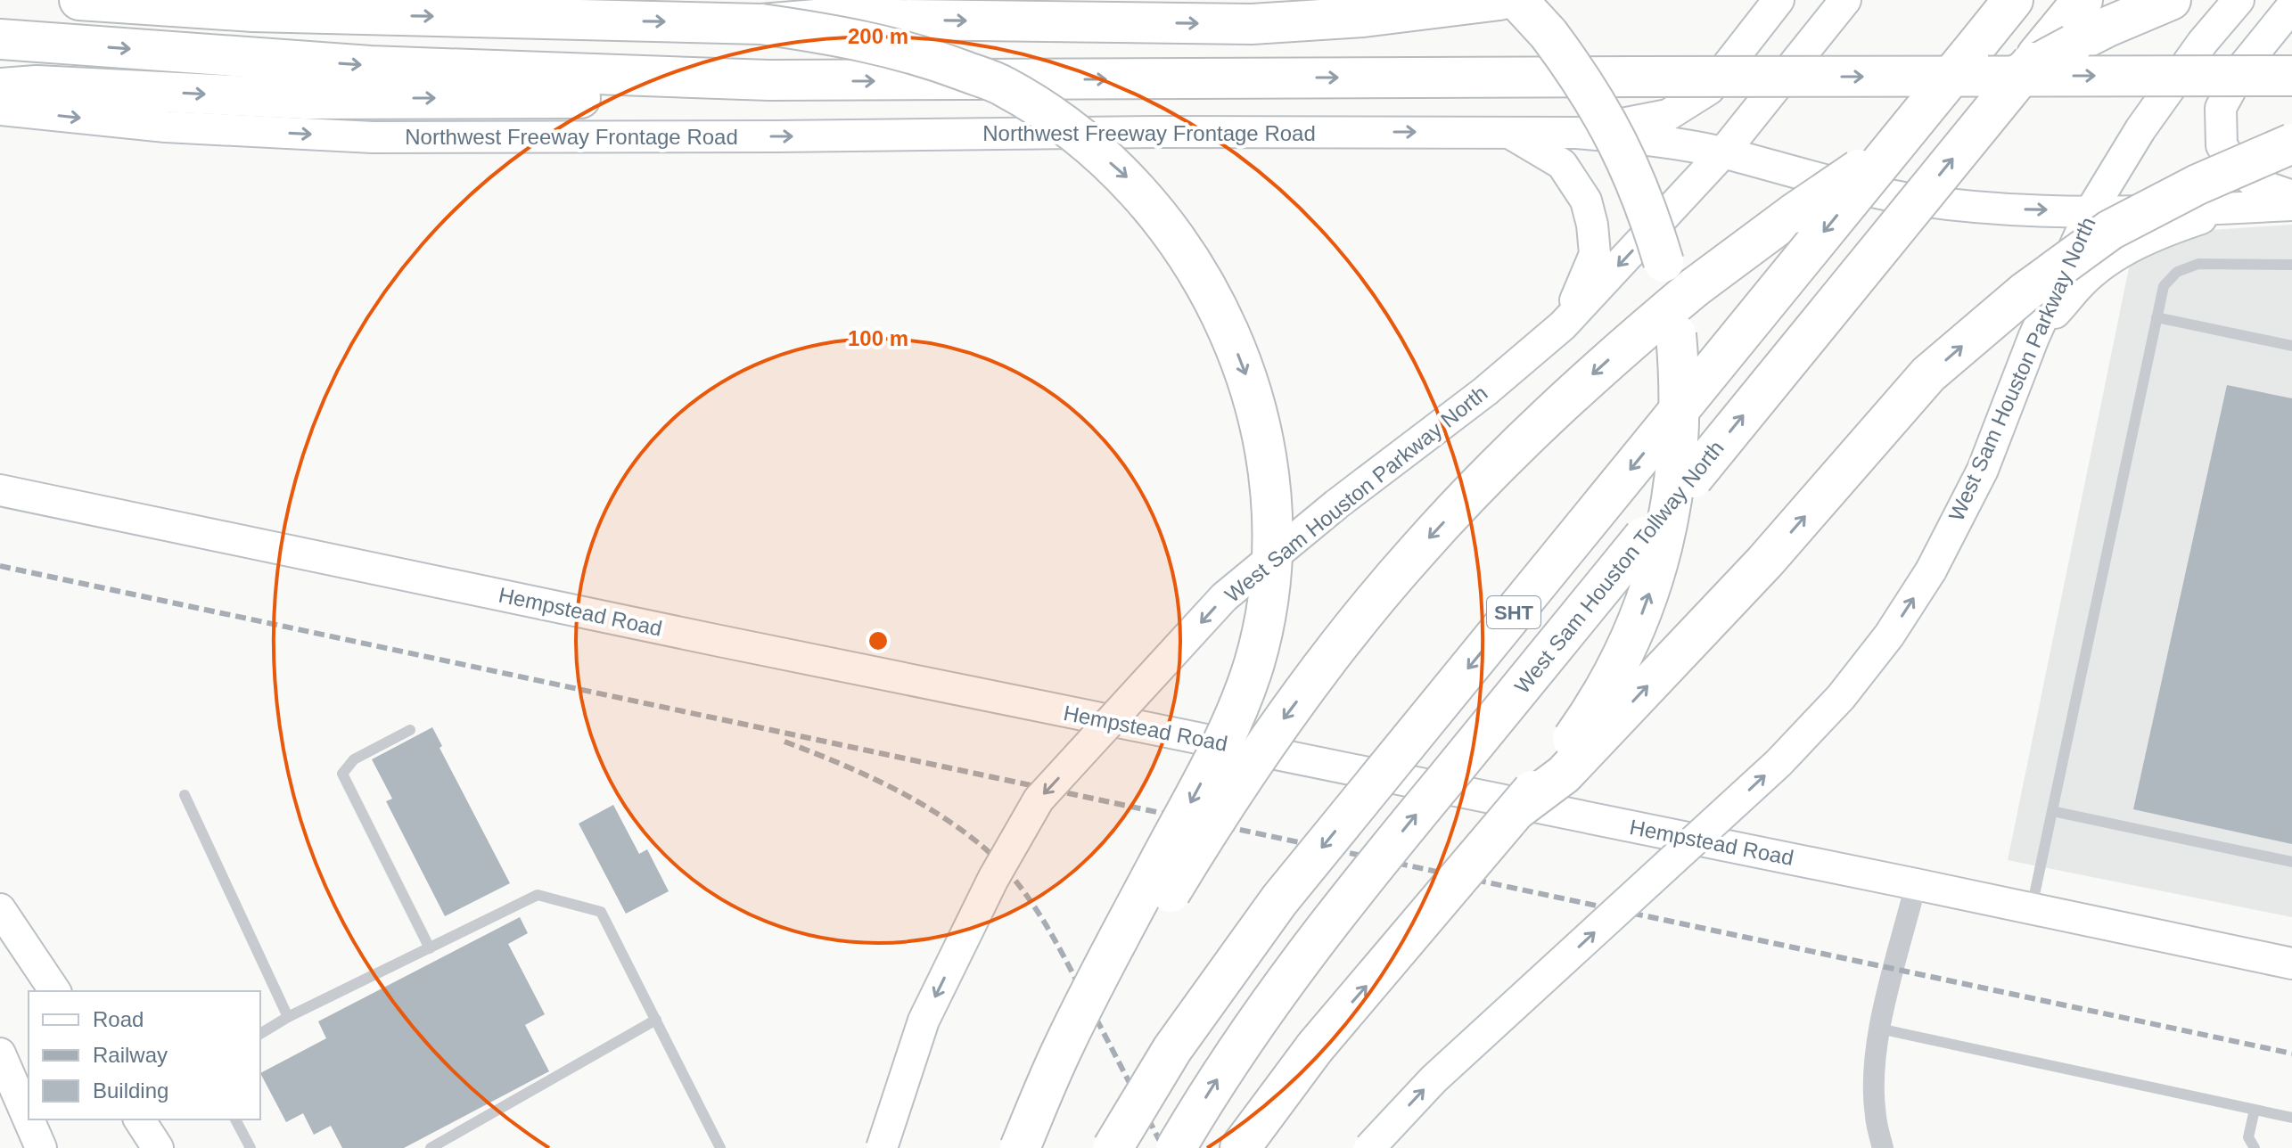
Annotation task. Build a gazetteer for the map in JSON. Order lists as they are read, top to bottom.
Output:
{
  "streets": {
    "highway": ["West Sam Houston Tollway North", "SHT"],
    "main road": ["Northwest Freeway Frontage Road", "West Sam Houston Parkway North", "Hempstead Road"]
  },
  "crossings": [
    ["Northwest Freeway Frontage Road", "West Sam Houston Parkway North"]
  ],
  "one_way": ["Northwest Freeway Frontage Road"],
  "legend": ["Road", "Railway", "Building"],
  "rings": ["200 m", "100 m"]
}
